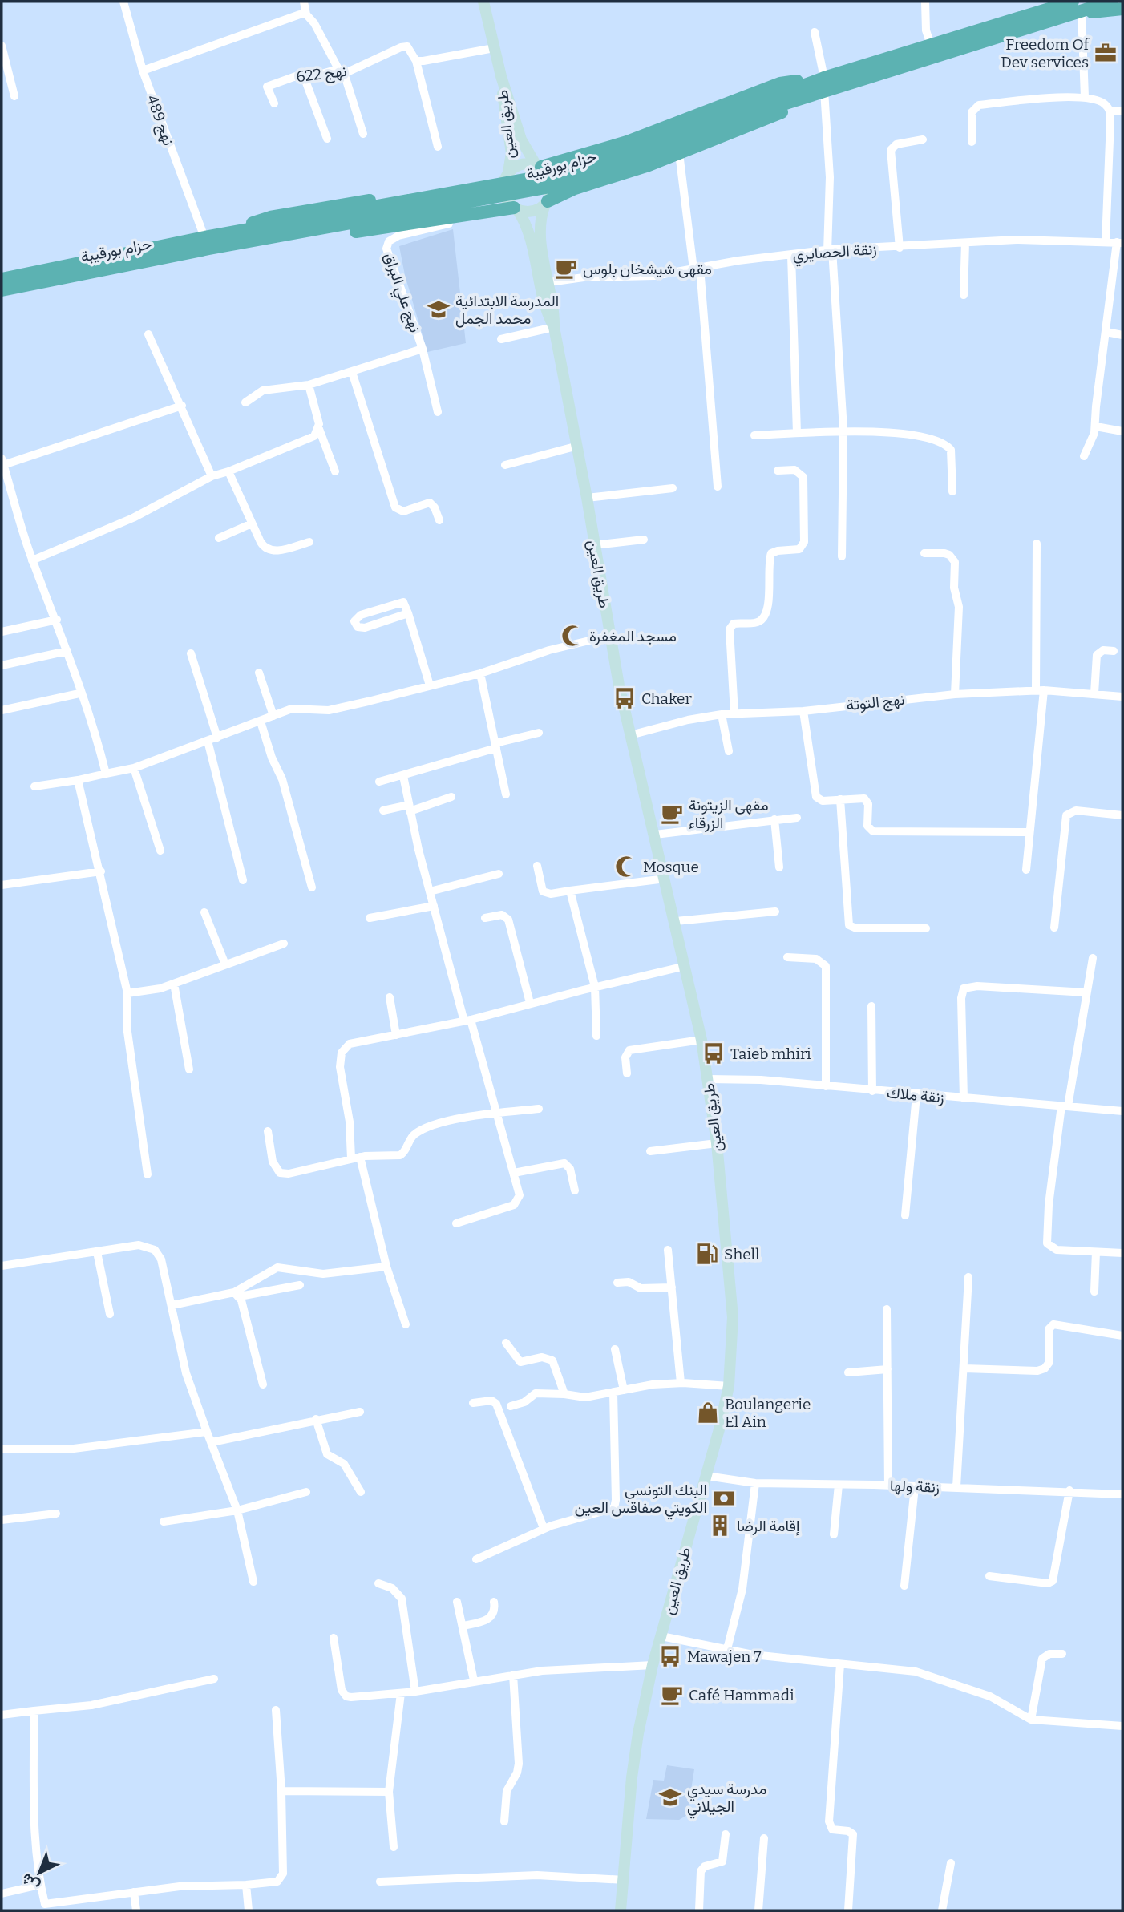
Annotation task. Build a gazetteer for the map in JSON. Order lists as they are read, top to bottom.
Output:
{
  "streets": {
    "highway": ["حزام بورقيبة"],
    "main road": ["طريق العين"],
    "street": [
      "نهج 622",
      "نهج 489",
      "زنقة الحصايري",
      "نهج علي البراق",
      "نهج التوتة",
      "زنقة ملاك",
      "زنقة ولها"
    ]
  },
  "crossings": [
    ["نهج 489", "حزام بورقيبة"],
    ["طريق العين", "زنقة الحصايري"],
    ["طريق العين", "نهج التوتة"],
    ["طريق العين", "زنقة ملاك"],
    ["طريق العين", "زنقة ولها"]
  ],
  "places": {
    "office": ["Freedom Of Dev services"],
    "cafe": ["مقهى شيشخان بلوس", "مقهى الزيتونة الزرقاء", "Café Hammadi"],
    "school or university": ["المدرسة الابتدائية محمد الجمل", "مدرسة سيدي الجيلاني"],
    "mosque": ["مسجد المغفرة", "Mosque"],
    "bus stop": ["Chaker", "Taieb mhiri", "Mawajen 7"],
    "fuel station": ["Shell"],
    "shop": ["Boulangerie El Ain"],
    "bank": ["البنك التونسي الكويتي صفاقس العين"],
    "building": ["إقامة الرضا"]
  },
  "north": "bottom left"
}
